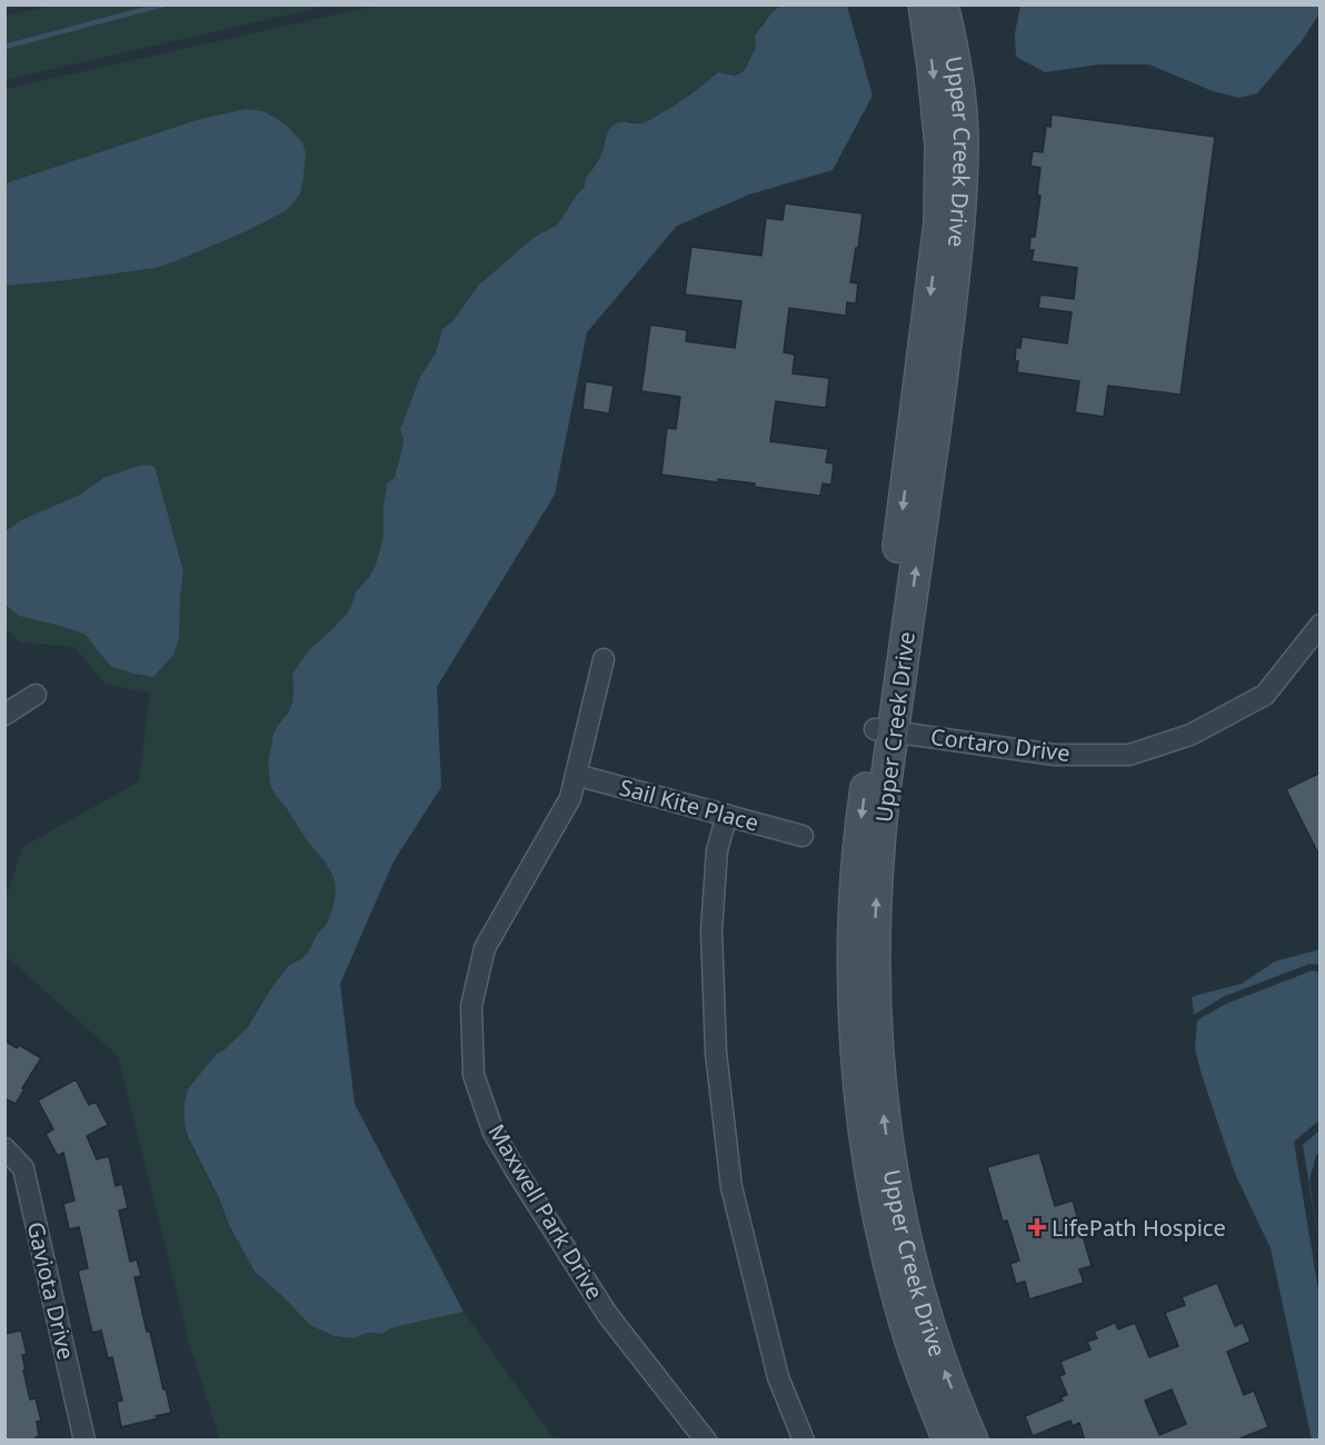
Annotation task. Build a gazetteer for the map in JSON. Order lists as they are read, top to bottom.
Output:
{
  "streets": {
    "street": [
      "Upper Creek Drive",
      "Cortaro Drive",
      "Sail Kite Place",
      "Maxwell Park Drive",
      "Gaviota Drive"
    ]
  },
  "crossings": [
    ["Upper Creek Drive", "Cortaro Drive"],
    ["Sail Kite Place", "Maxwell Park Drive"]
  ],
  "places": {
    "health": ["LifePath Hospice"]
  }
}
